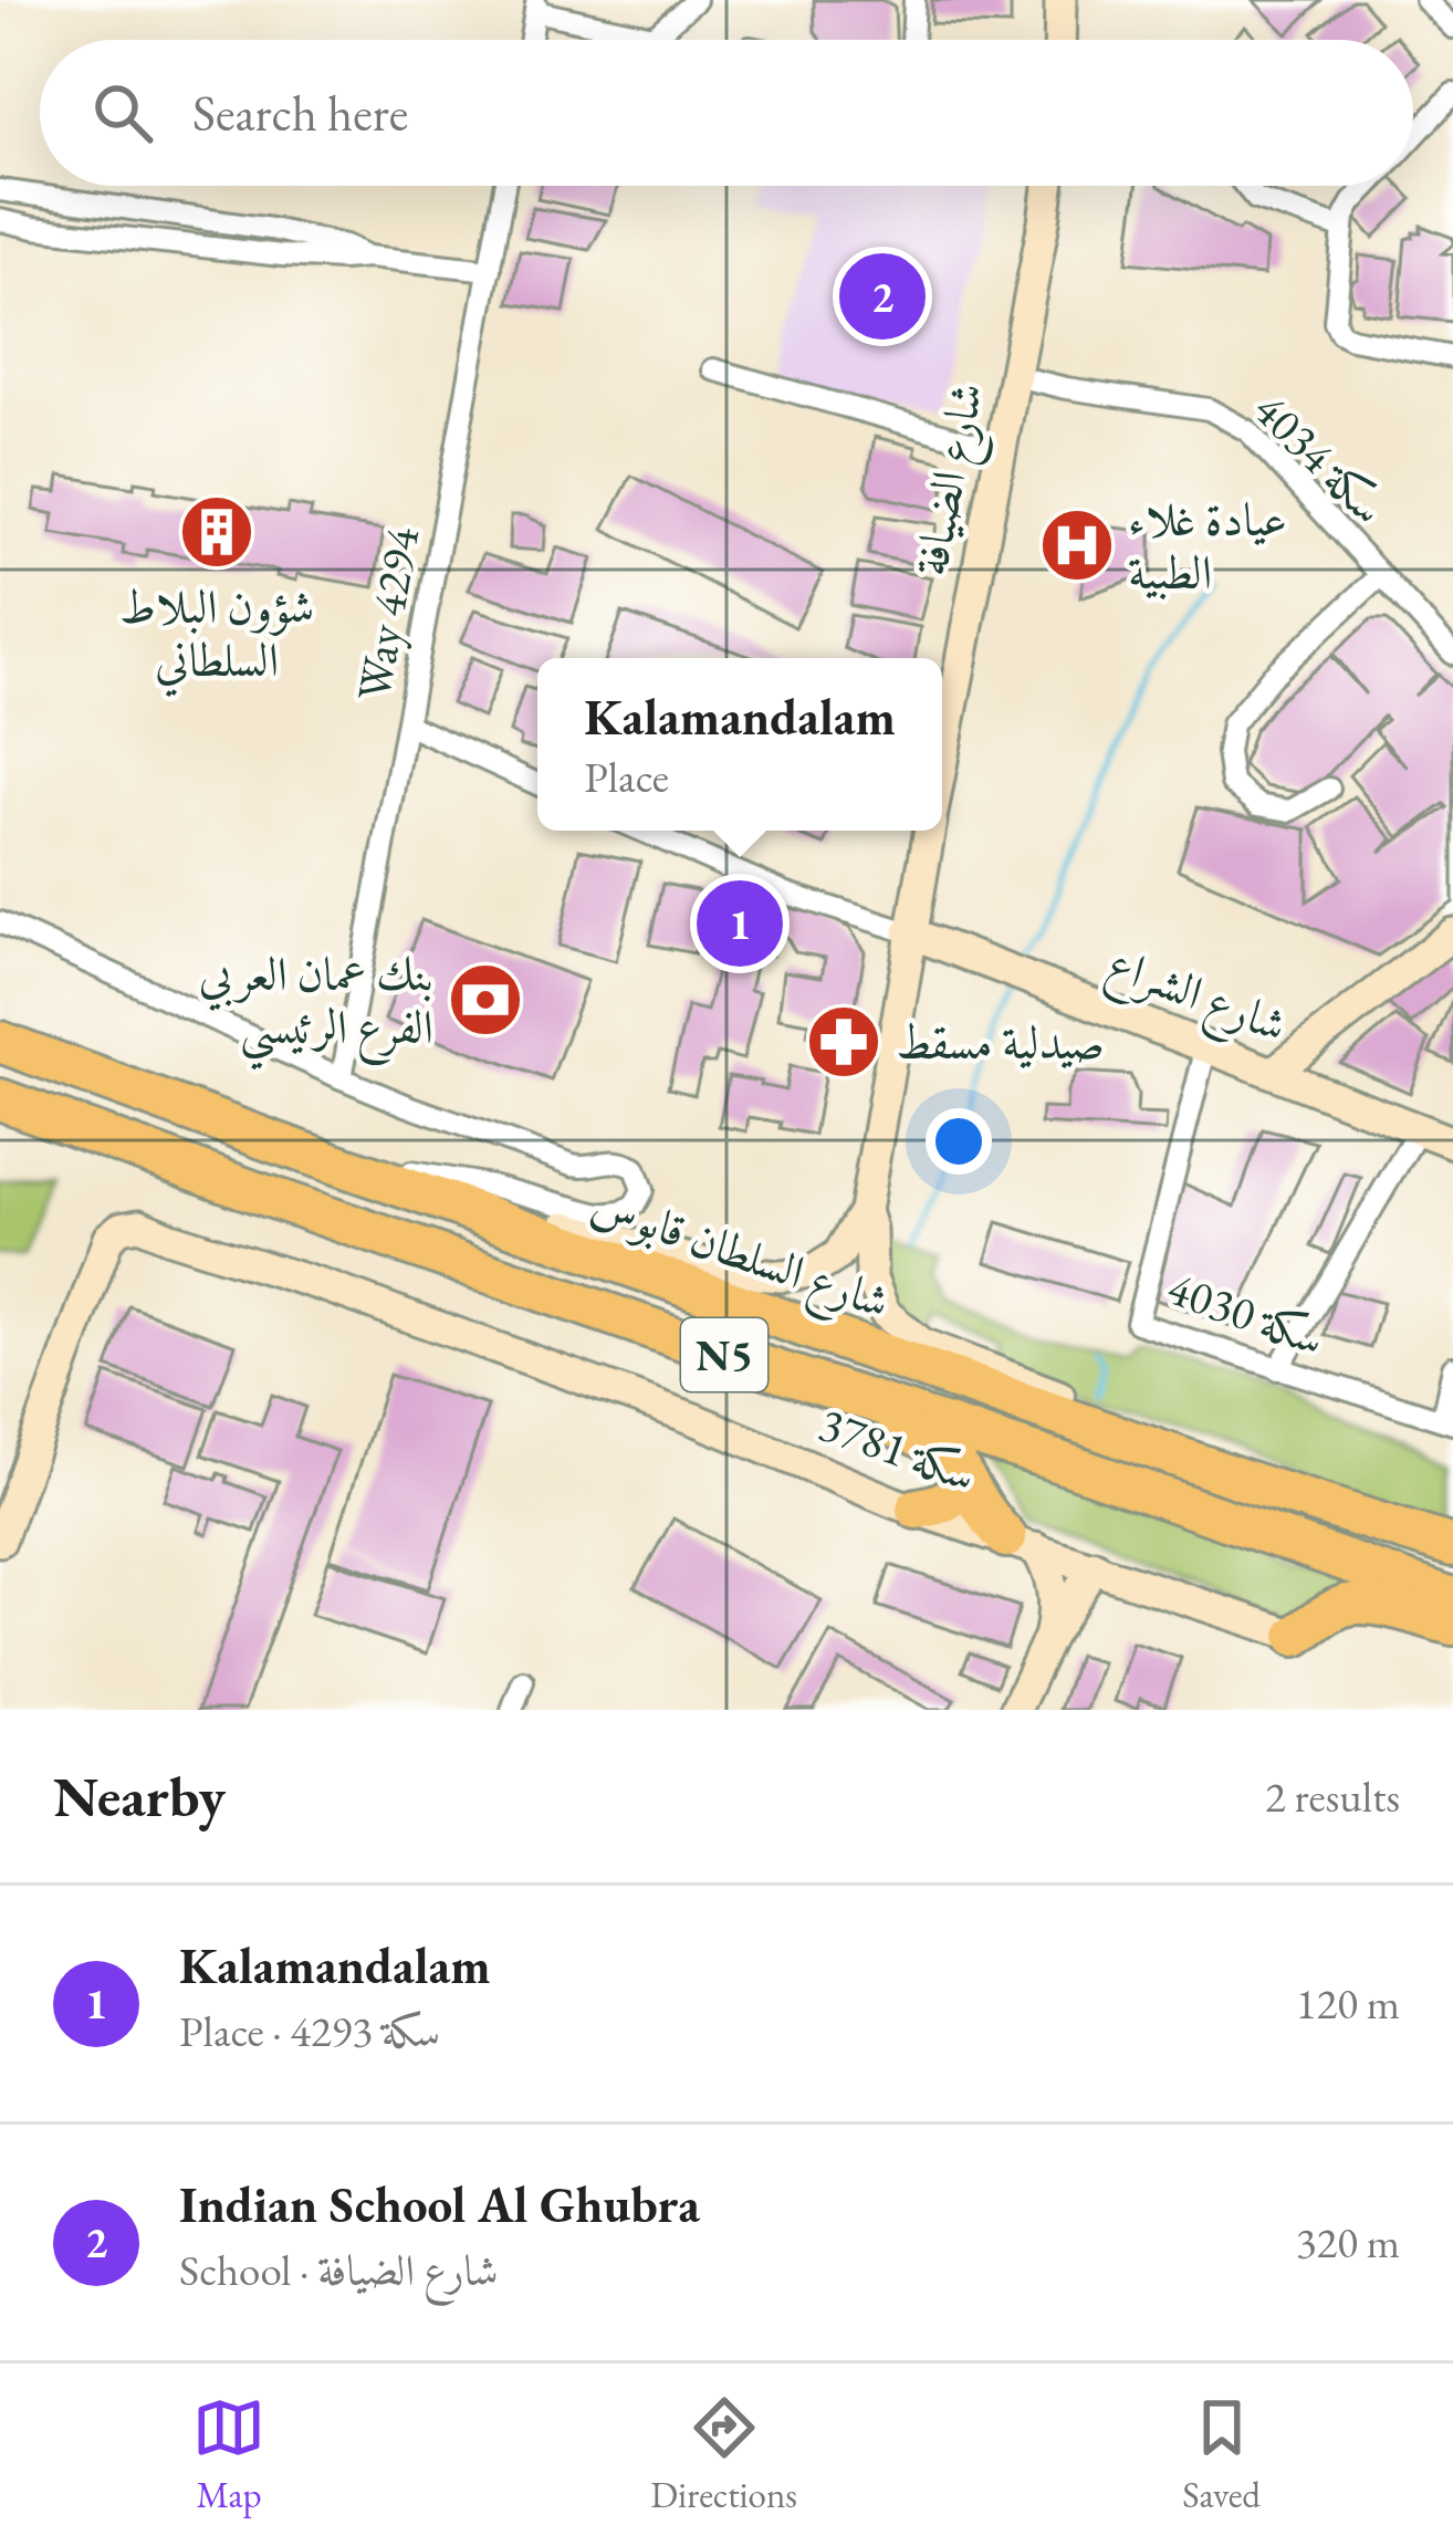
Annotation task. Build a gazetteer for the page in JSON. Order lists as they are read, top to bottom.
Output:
{
  "streets": {
    "highway": ["شارع السلطان قابوس", "N5"],
    "street": [
      "سكة 4034",
      "شارع الضيافة",
      "Way 4294",
      "شارع الشراع",
      "سكة 4030",
      "سكة 3781"
    ]
  },
  "crossings": [
    ["سكة 4034", "شارع الضيافة"],
    ["شارع الضيافة", "شارع الشراع"],
    ["شارع الشراع", "سكة 4030"]
  ],
  "places": {
    "building": ["شؤون البلاط السلطاني"],
    "hospital": ["عيادة غلاء الطبية"],
    "bank": ["بنك عمان العربي الفرع الرئيسي"],
    "pharmacy": ["صيدلية مسقط"]
  },
  "page": {
    "search": "Search here",
    "pins": ["2", "1"],
    "popup": ["Kalamandalam", "Place"],
    "heading": ["Nearby", "2 results"],
    "list": [
      {
        "mark": "1",
        "name": "Kalamandalam",
        "note": "Place · سكة 4293",
        "value": "120 m"
      },
      {
        "mark": "2",
        "name": "Indian School Al Ghubra",
        "note": "School · شارع الضيافة",
        "value": "320 m"
      }
    ],
    "nav": ["Map", "Directions", "Saved"]
  }
}
